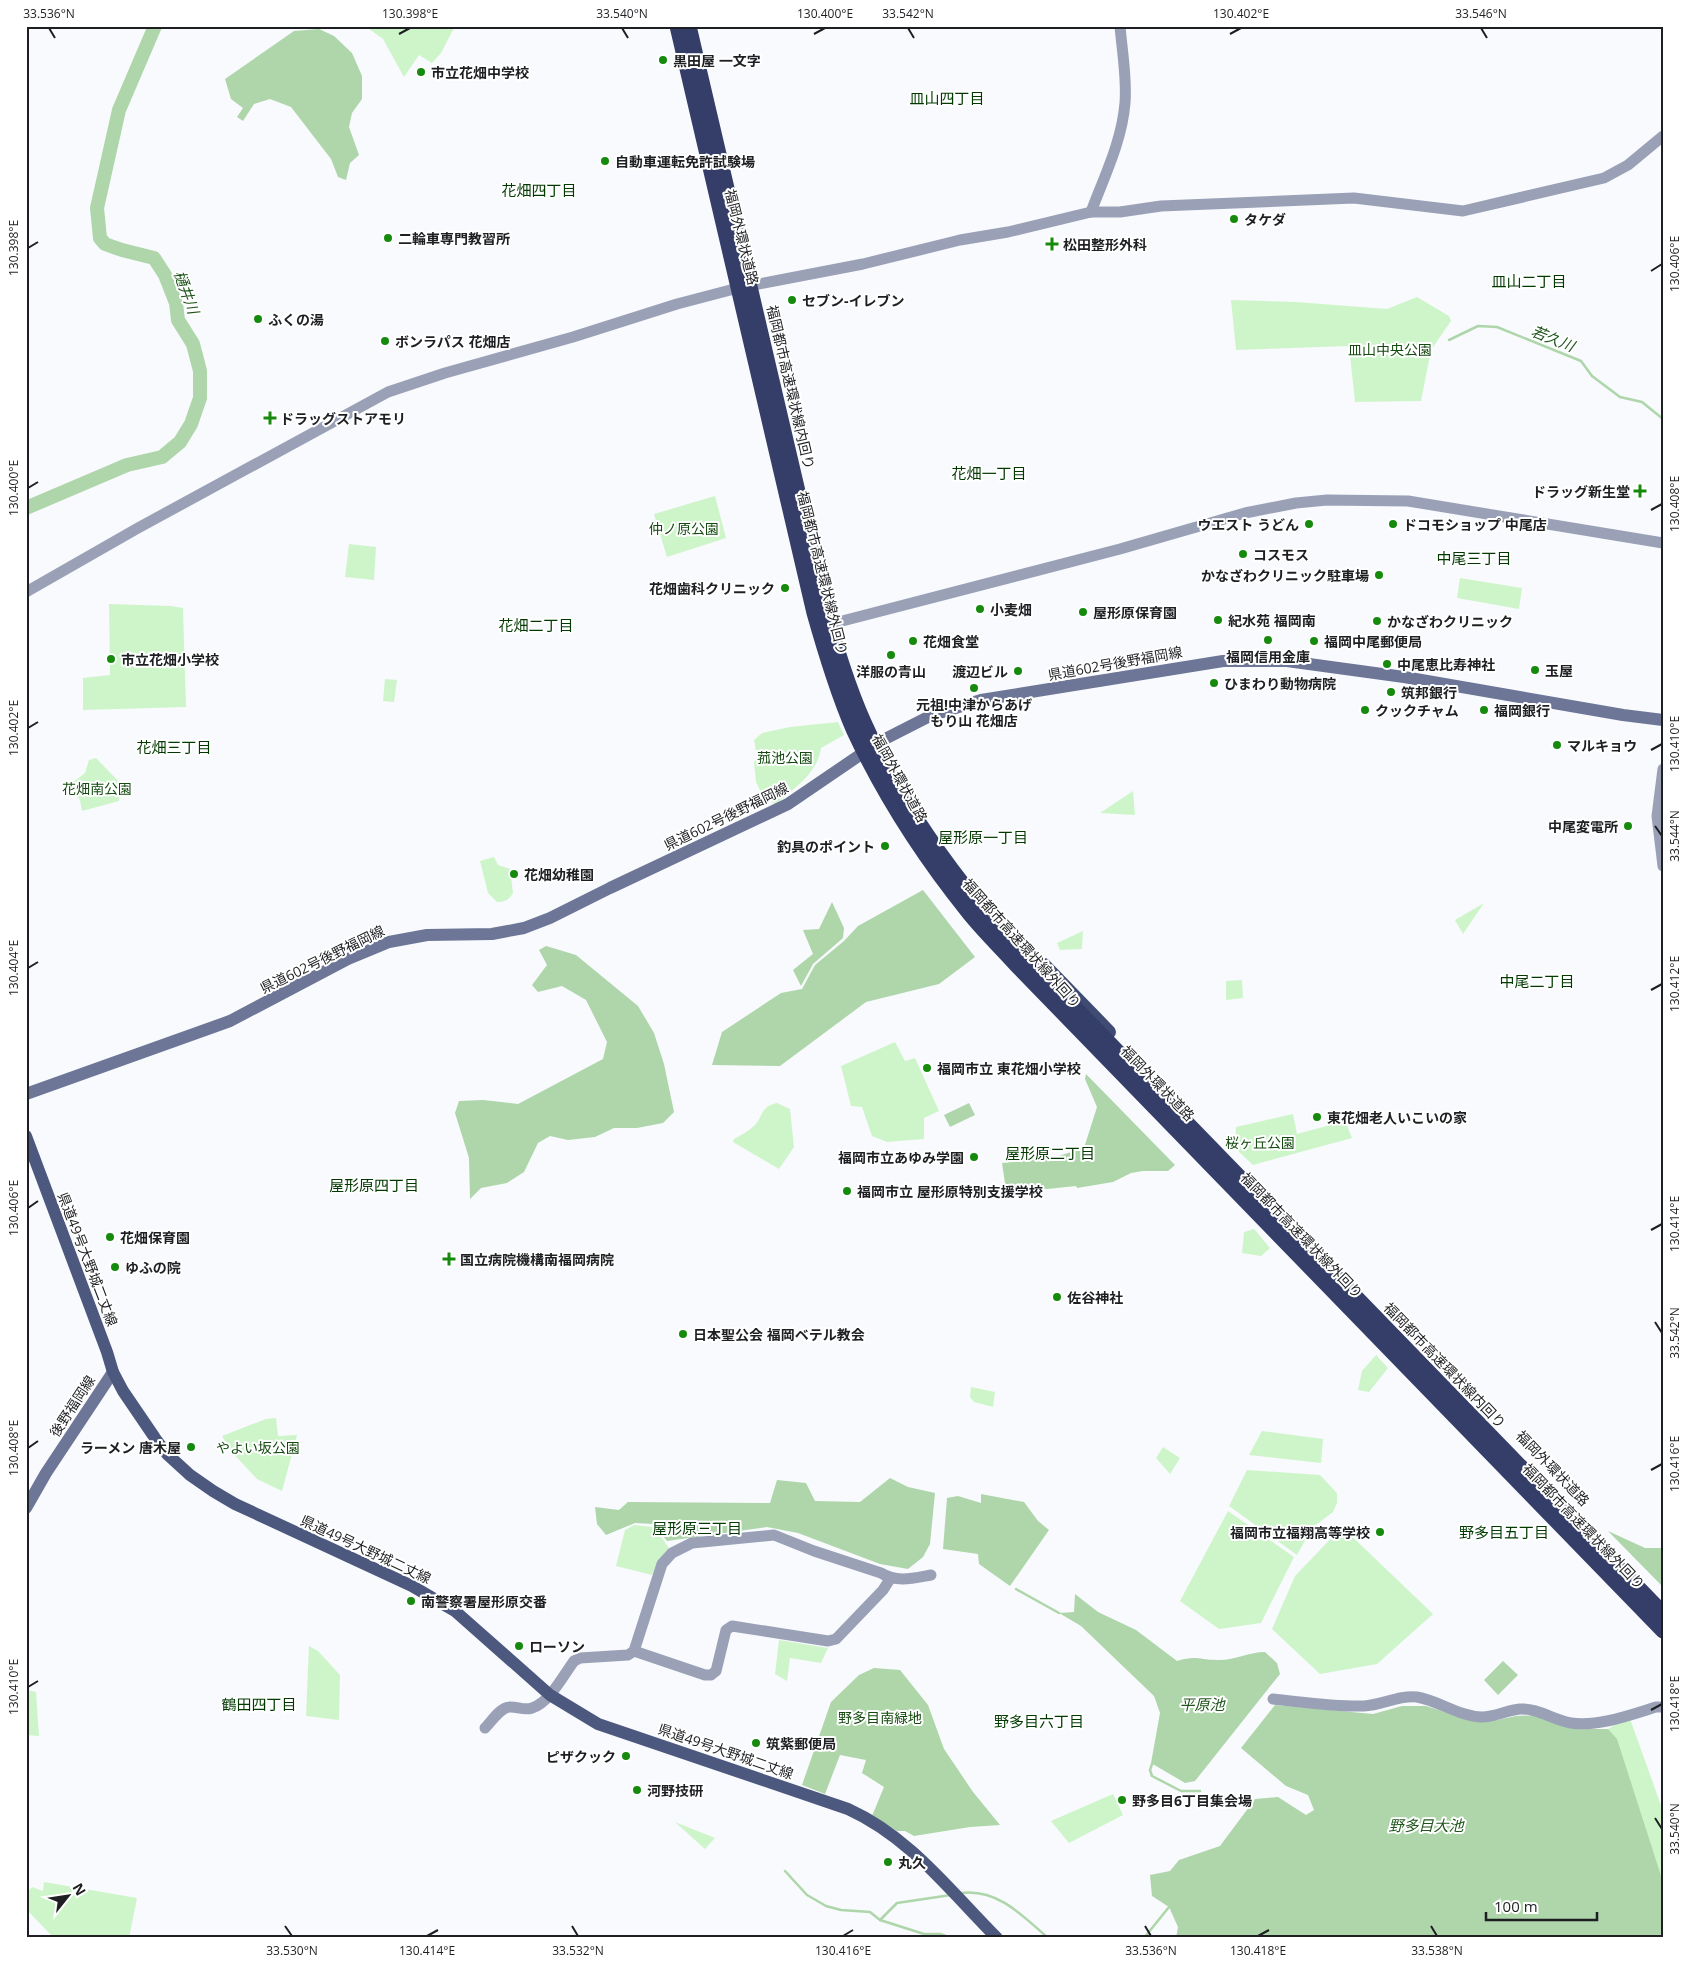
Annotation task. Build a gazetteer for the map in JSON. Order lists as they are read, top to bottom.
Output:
{
  "streets": {
    "highway": ["福岡外環状道路", "福岡都市高速環状線内回り", "福岡都市高速環状線外回り"],
    "main road": ["県道602号後野福岡線", "県道49号大野城二丈線", "後野福岡線"]
  },
  "crossings": [
    ["福岡外環状道路", "福岡都市高速環状線外回り"],
    ["福岡外環状道路", "県道602号後野福岡線"],
    ["県道49号大野城二丈線", "後野福岡線"]
  ],
  "districts": [
    "皿山四丁目",
    "花畑四丁目",
    "皿山二丁目",
    "花畑一丁目",
    "中尾三丁目",
    "花畑二丁目",
    "花畑三丁目",
    "屋形原一丁目",
    "中尾二丁目",
    "屋形原二丁目",
    "屋形原四丁目",
    "屋形原三丁目",
    "野多目五丁目",
    "鶴田四丁目",
    "野多目六丁目"
  ],
  "water": [
    "樋井川",
    "若久川",
    "平原池",
    "野多目大池"
  ],
  "parks": [
    "皿山中央公園",
    "仲ノ原公園",
    "菰池公園",
    "花畑南公園",
    "桜ヶ丘公園",
    "やよい坂公園",
    "野多目南緑地"
  ],
  "places": {
    "other": [
      "黒田屋 一文字",
      "市立花畑中学校",
      "自動車運転免許試験場",
      "タケダ",
      "二輪車専門教習所",
      "セブン-イレブン",
      "ふくの湯",
      "ボンラパス 花畑店",
      "ウエスト うどん",
      "ドコモショップ 中尾店",
      "コスモス",
      "かなざわクリニック駐車場",
      "花畑歯科クリニック",
      "小麦畑",
      "屋形原保育園",
      "紀水苑 福岡南",
      "かなざわクリニック",
      "福岡信用金庫",
      "花畑食堂",
      "福岡中尾郵便局",
      "洋服の青山",
      "市立花畑小学校",
      "中尾恵比寿神社",
      "玉屋",
      "渡辺ビル",
      "ひまわり動物病院",
      "元祖!中津からあげ もり山 花畑店",
      "筑邦銀行",
      "クックチャム",
      "福岡銀行",
      "マルキョウ",
      "中尾変電所",
      "釣具のポイント",
      "花畑幼稚園",
      "福岡市立 東花畑小学校",
      "東花畑老人いこいの家",
      "福岡市立あゆみ学園",
      "福岡市立 屋形原特別支援学校",
      "花畑保育園",
      "ゆふの院",
      "佐谷神社",
      "日本聖公会 福岡ベテル教会",
      "ラーメン 唐木屋",
      "福岡市立福翔高等学校",
      "南警察署屋形原交番",
      "ローソン",
      "筑紫郵便局",
      "ピザクック",
      "河野技研",
      "野多目6丁目集会場",
      "丸久"
    ],
    "health": [
      "松田整形外科",
      "ドラッグストアモリ",
      "ドラッグ新生堂",
      "国立病院機構南福岡病院"
    ]
  },
  "scale_bar": "100 m",
  "north": "top right",
  "coordinates": [
    "33.536°N",
    "130.398°E",
    "33.540°N",
    "130.400°E",
    "33.542°N",
    "130.402°E",
    "33.546°N",
    "130.406°E",
    "130.408°E",
    "130.410°E",
    "33.544°N",
    "130.404°E",
    "130.412°E",
    "130.414°E",
    "130.416°E",
    "130.418°E",
    "33.530°N",
    "33.532°N",
    "33.538°N"
  ]
}
